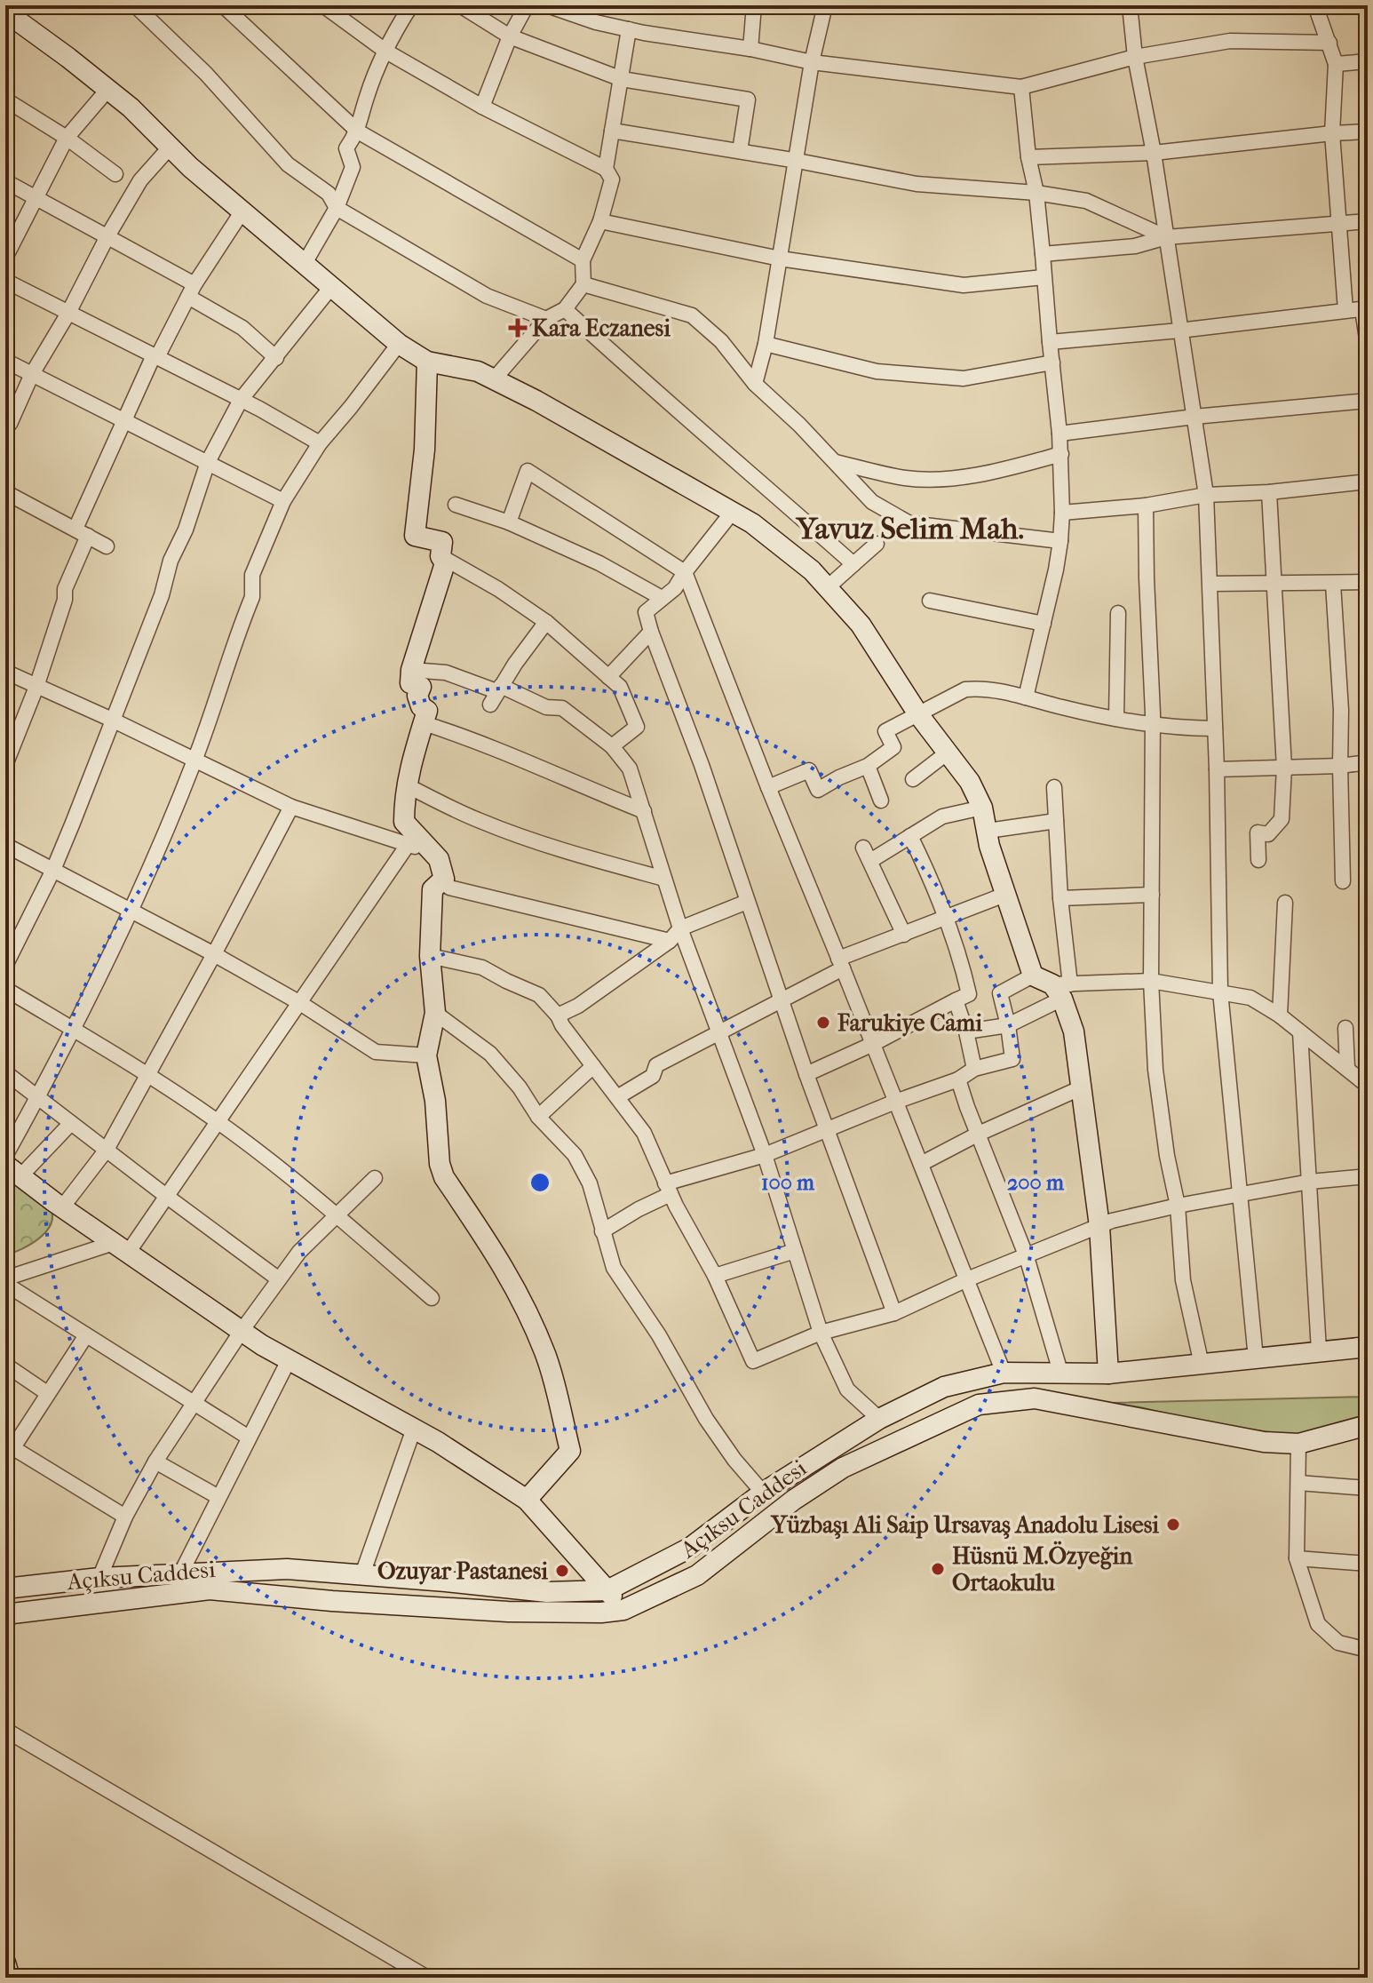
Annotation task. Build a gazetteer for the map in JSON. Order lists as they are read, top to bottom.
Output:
{
  "streets": {
    "street": ["Açıksu Caddesi"]
  },
  "districts": ["Yavuz Selim Mah."],
  "places": {
    "health": ["Kara Eczanesi"],
    "other": [
      "Farukiye Cami",
      "Yüzbaşı Ali Saip Ursavaş Anadolu Lisesi",
      "Hüsnü M.Özyeğin Ortaokulu",
      "Ozuyar Pastanesi"
    ]
  },
  "rings": ["100 m", "200 m"]
}
